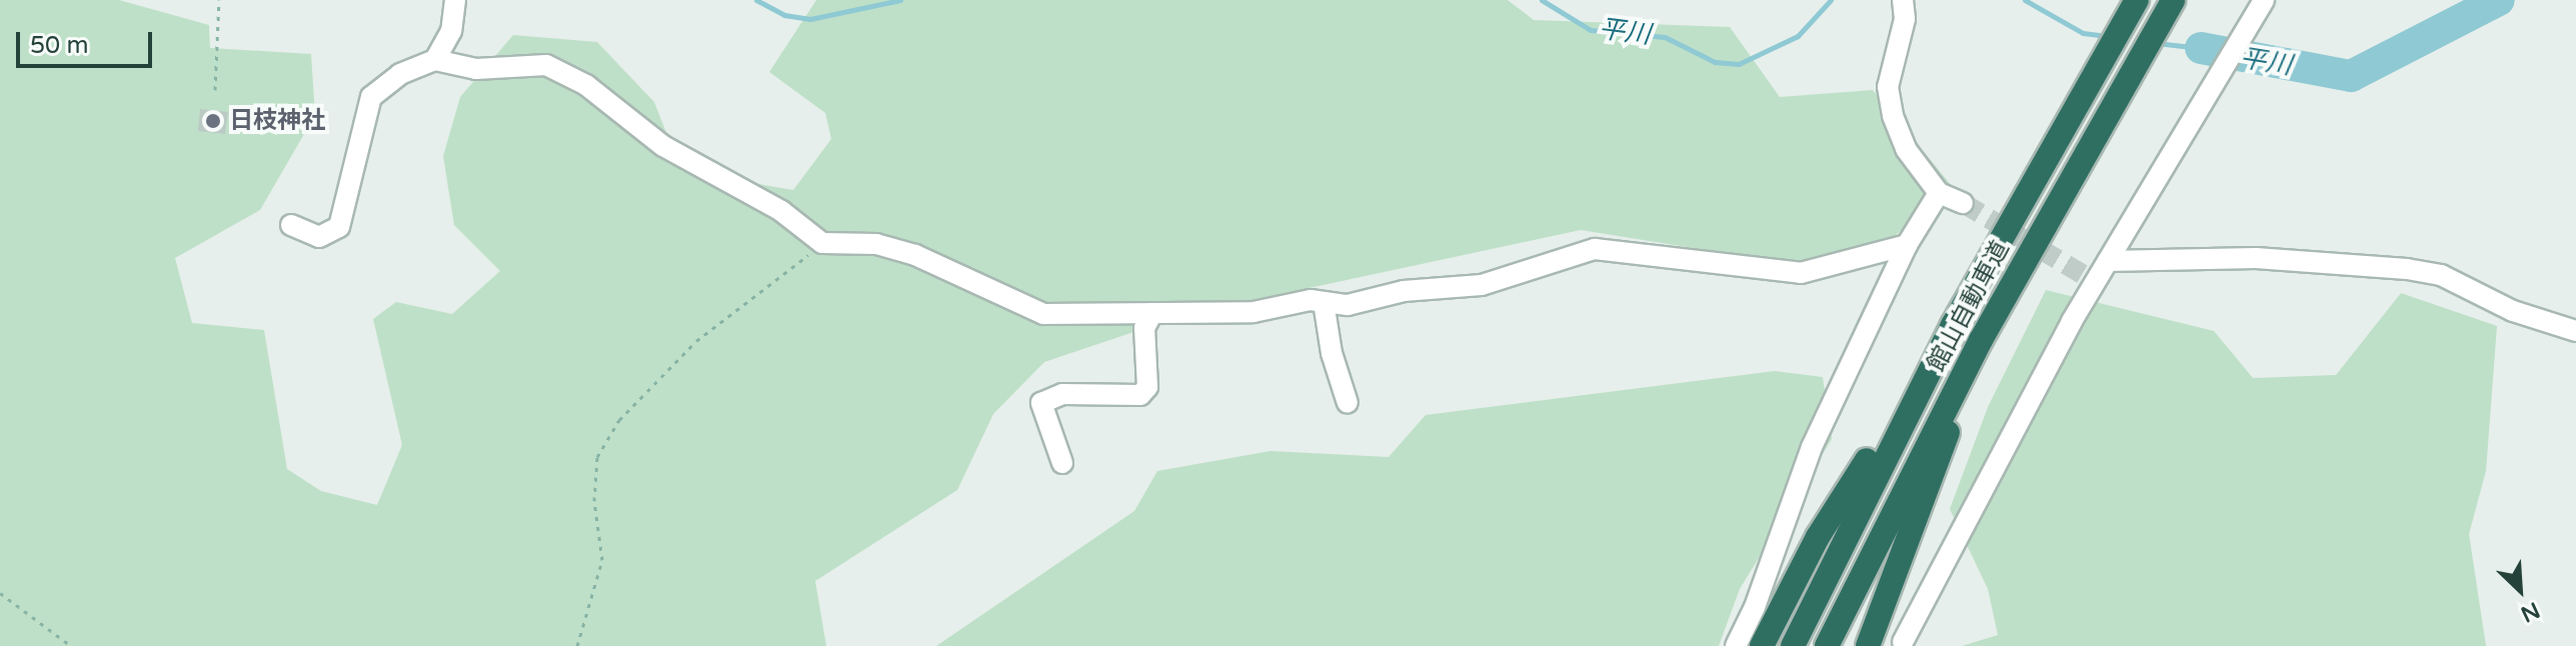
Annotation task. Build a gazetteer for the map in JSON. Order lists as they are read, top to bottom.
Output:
{
  "streets": {
    "highway": ["館山自動車道"]
  },
  "water": ["平川"],
  "places": ["日枝神社"],
  "scale_bar": "50 m",
  "north": "bottom right"
}
